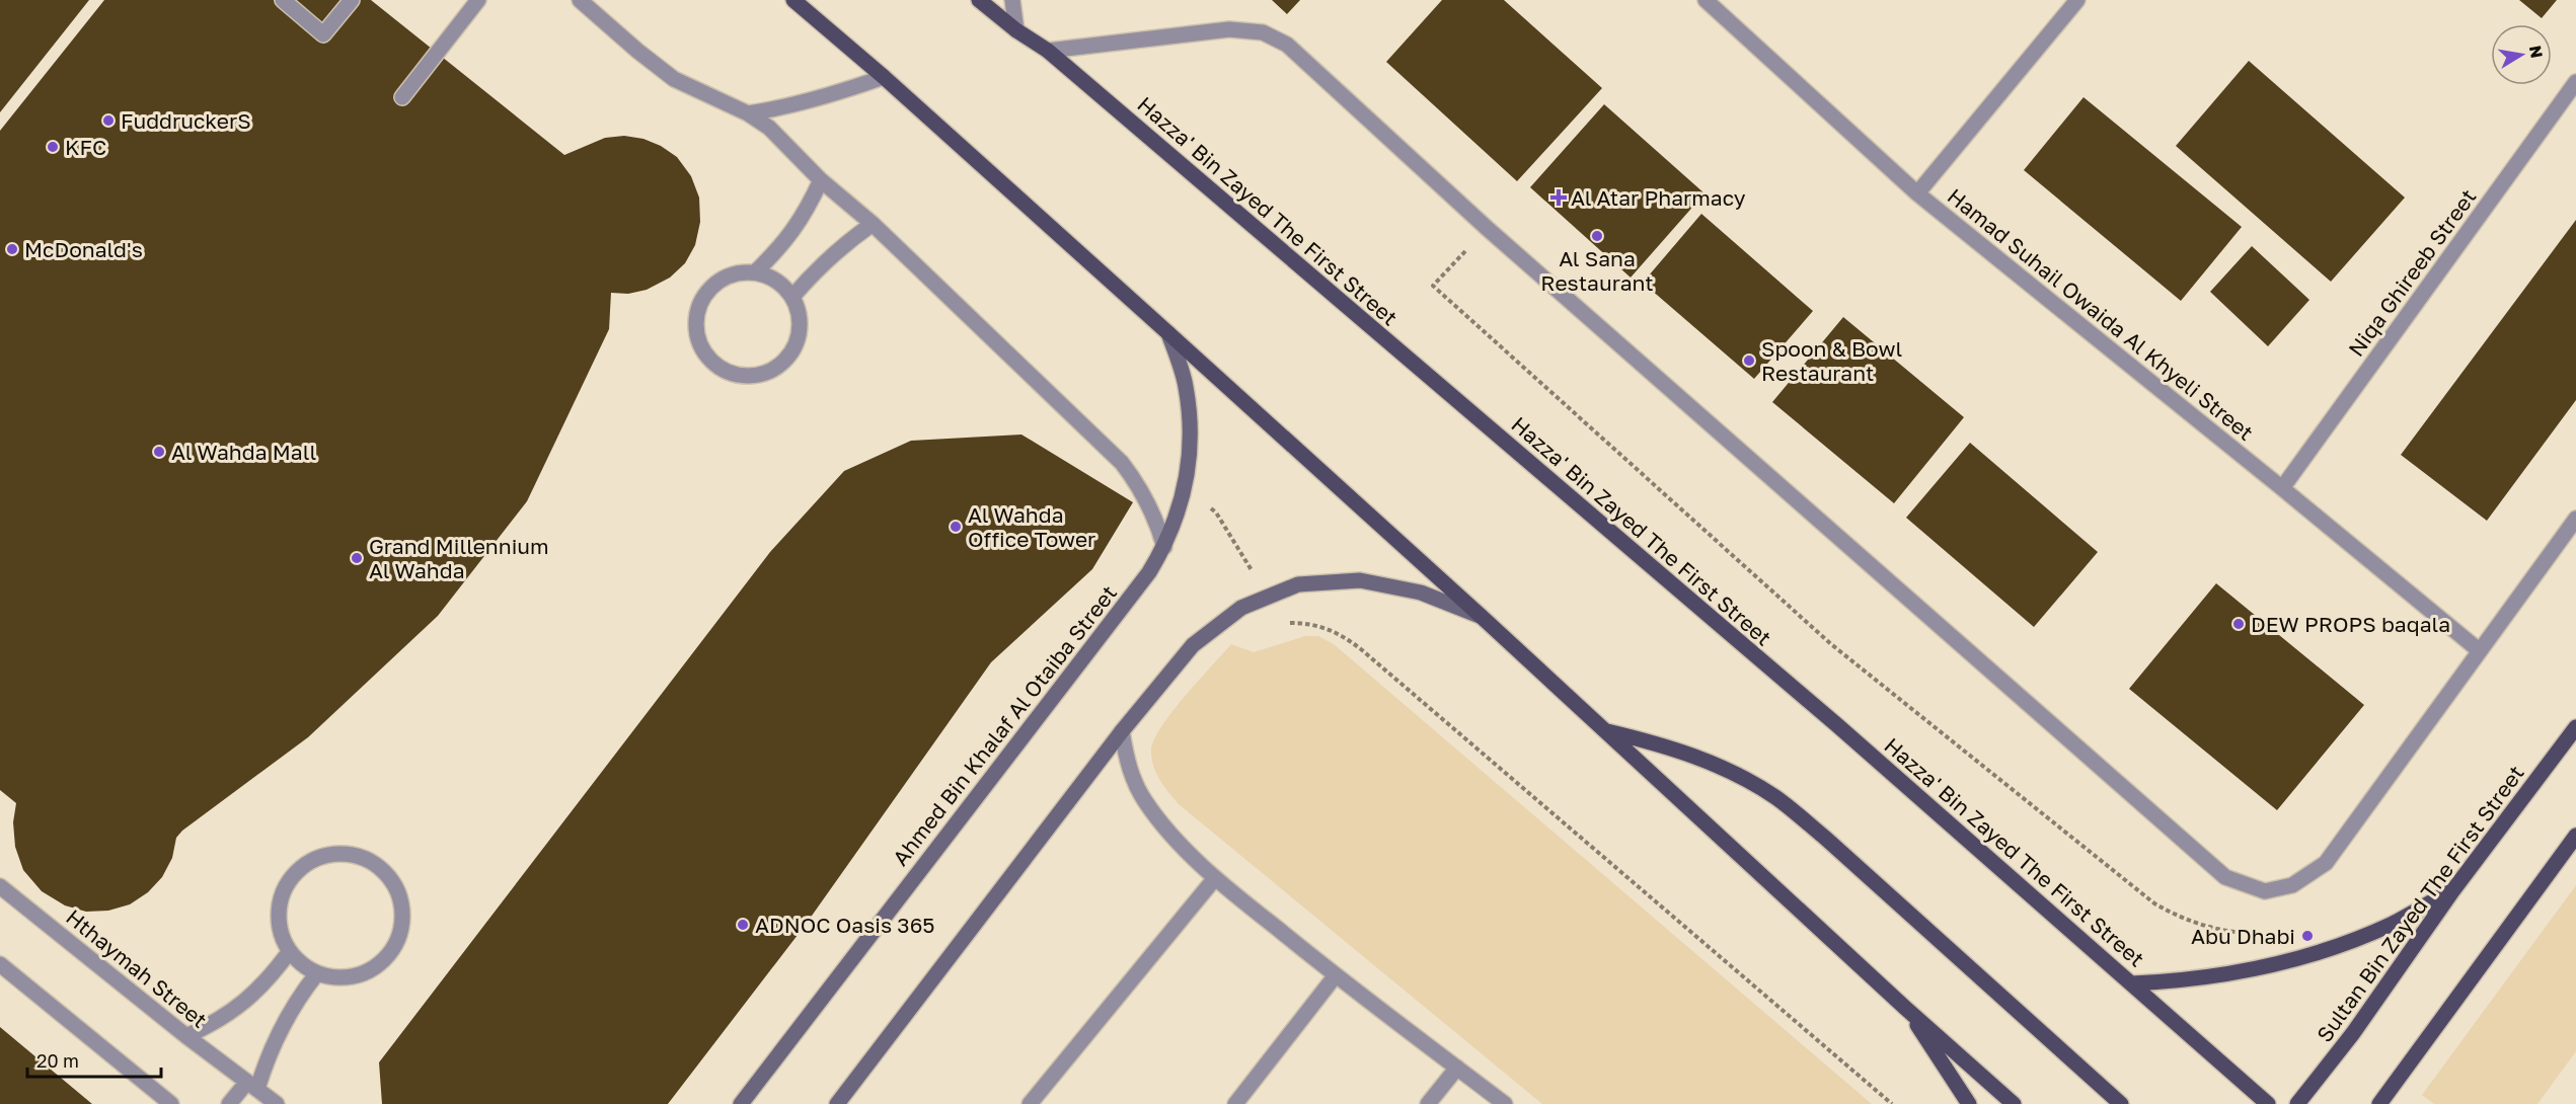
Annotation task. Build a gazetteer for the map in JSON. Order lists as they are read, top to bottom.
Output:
{
  "streets": {
    "main road": ["Hazza' Bin Zayed The First Street", "Sultan Bin Zayed The First Street"],
    "street": [
      "Niqa Ghireeb Street",
      "Hamad Suhail Owaida Al Khyeli Street",
      "Ahmed Bin Khalaf Al Otaiba Street",
      "Hthaymah Street"
    ]
  },
  "crossings": [
    ["Niqa Ghireeb Street", "Hamad Suhail Owaida Al Khyeli Street"]
  ],
  "places": {
    "other": [
      "FuddruckerS",
      "KFC",
      "Al Sana Restaurant",
      "McDonald's",
      "Spoon & Bowl Restaurant",
      "Al Wahda Mall",
      "Al Wahda Office Tower",
      "Grand Millennium Al Wahda",
      "DEW PROPS baqala",
      "ADNOC Oasis 365",
      "Abu Dhabi"
    ],
    "health": ["Al Atar Pharmacy"]
  },
  "scale_bar": "20 m",
  "north": "right"
}
